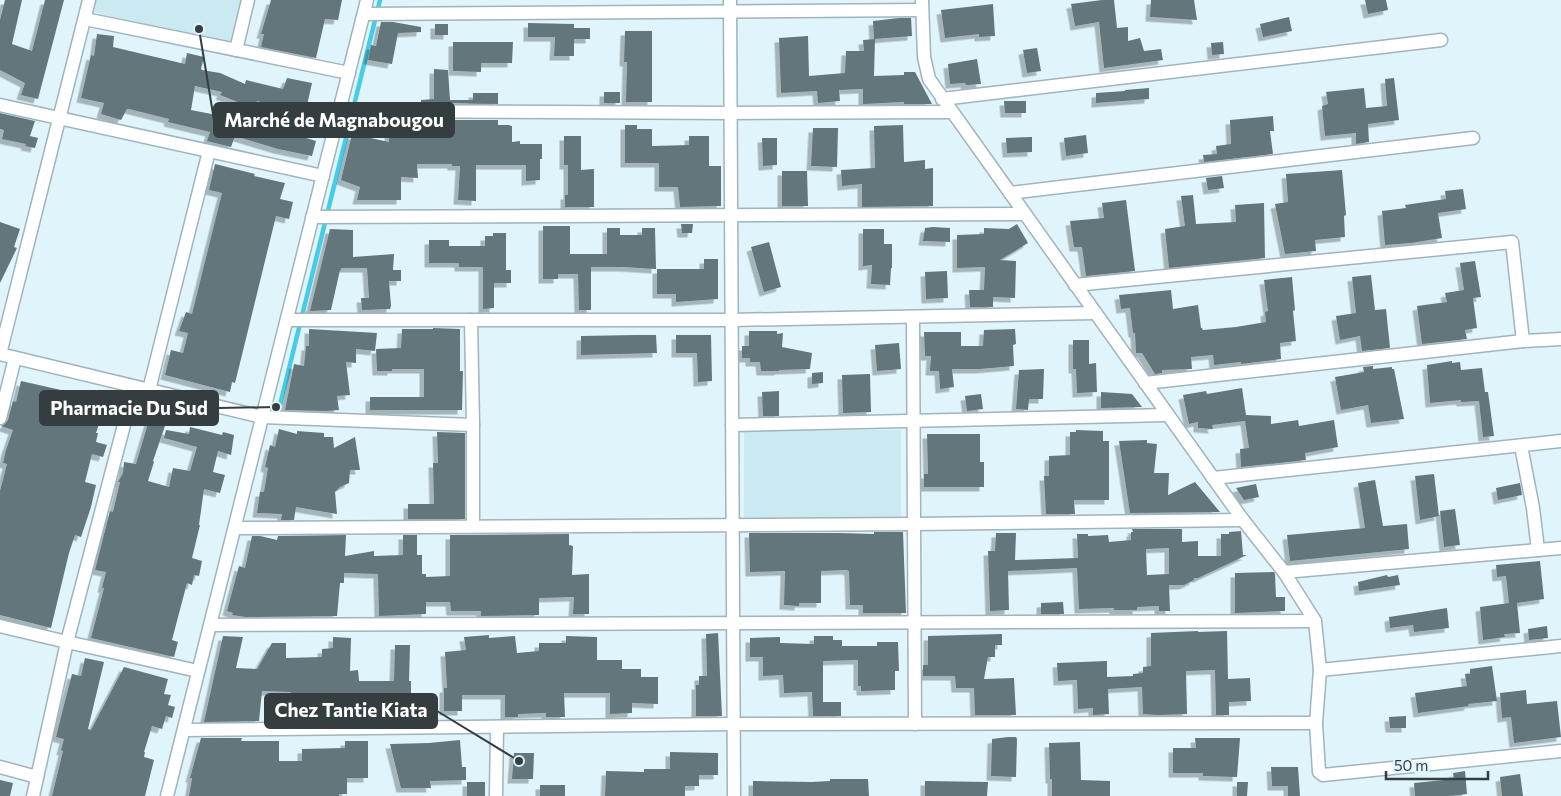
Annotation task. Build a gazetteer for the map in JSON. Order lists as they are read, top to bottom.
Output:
{
  "places": ["Marché de Magnabougou", "Pharmacie Du Sud", "Chez Tantie Kiata"],
  "scale_bar": "50 m"
}
